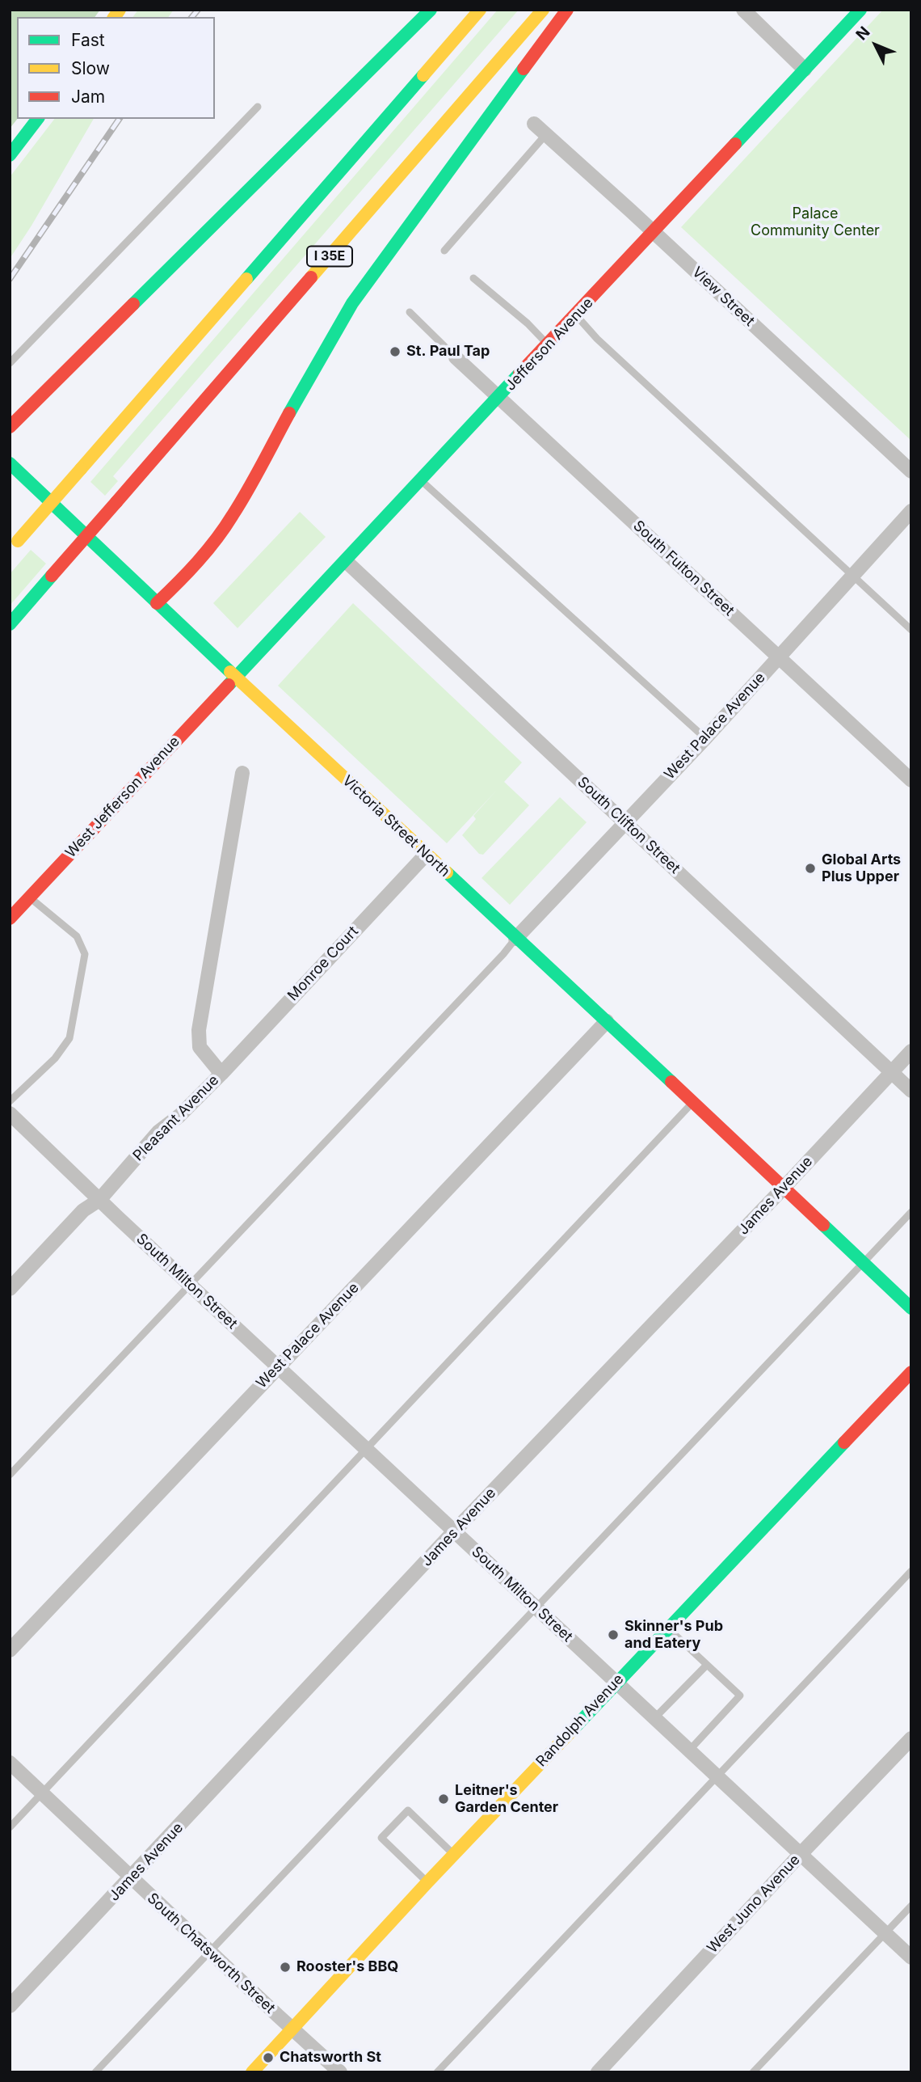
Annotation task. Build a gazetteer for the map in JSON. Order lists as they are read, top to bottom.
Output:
{
  "streets": {
    "main road": [
      "I 35E",
      "Jefferson Avenue",
      "West Jefferson Avenue",
      "Victoria Street North",
      "Randolph Avenue"
    ],
    "street": [
      "View Street",
      "South Fulton Street",
      "West Palace Avenue",
      "South Clifton Street",
      "Monroe Court",
      "Pleasant Avenue",
      "James Avenue",
      "South Milton Street",
      "West Juno Avenue",
      "South Chatsworth Street"
    ]
  },
  "crossings": [
    ["View Street", "Jefferson Avenue"],
    ["Jefferson Avenue", "South Fulton Street"],
    ["Jefferson Avenue", "West Jefferson Avenue"],
    ["Jefferson Avenue", "South Clifton Street"],
    ["Jefferson Avenue", "Victoria Street North"],
    ["South Fulton Street", "West Palace Avenue"],
    ["West Palace Avenue", "South Clifton Street"],
    ["West Palace Avenue", "Victoria Street North"],
    ["West Palace Avenue", "South Milton Street"],
    ["West Jefferson Avenue", "Victoria Street North"],
    ["South Clifton Street", "James Avenue"],
    ["Victoria Street North", "Monroe Court"],
    ["Victoria Street North", "James Avenue"],
    ["Monroe Court", "Pleasant Avenue"],
    ["Pleasant Avenue", "South Milton Street"],
    ["James Avenue", "South Milton Street"],
    ["James Avenue", "South Chatsworth Street"],
    ["South Milton Street", "Randolph Avenue"],
    ["South Milton Street", "West Juno Avenue"],
    ["Randolph Avenue", "South Chatsworth Street"]
  ],
  "parks": ["Palace Community Center"],
  "places": [
    "St. Paul Tap",
    "Global Arts Plus Upper",
    "Skinner's Pub and Eatery",
    "Leitner's Garden Center",
    "Rooster's BBQ",
    "Chatsworth St"
  ],
  "legend": ["Fast", "Slow", "Jam"],
  "north": "top left"
}
